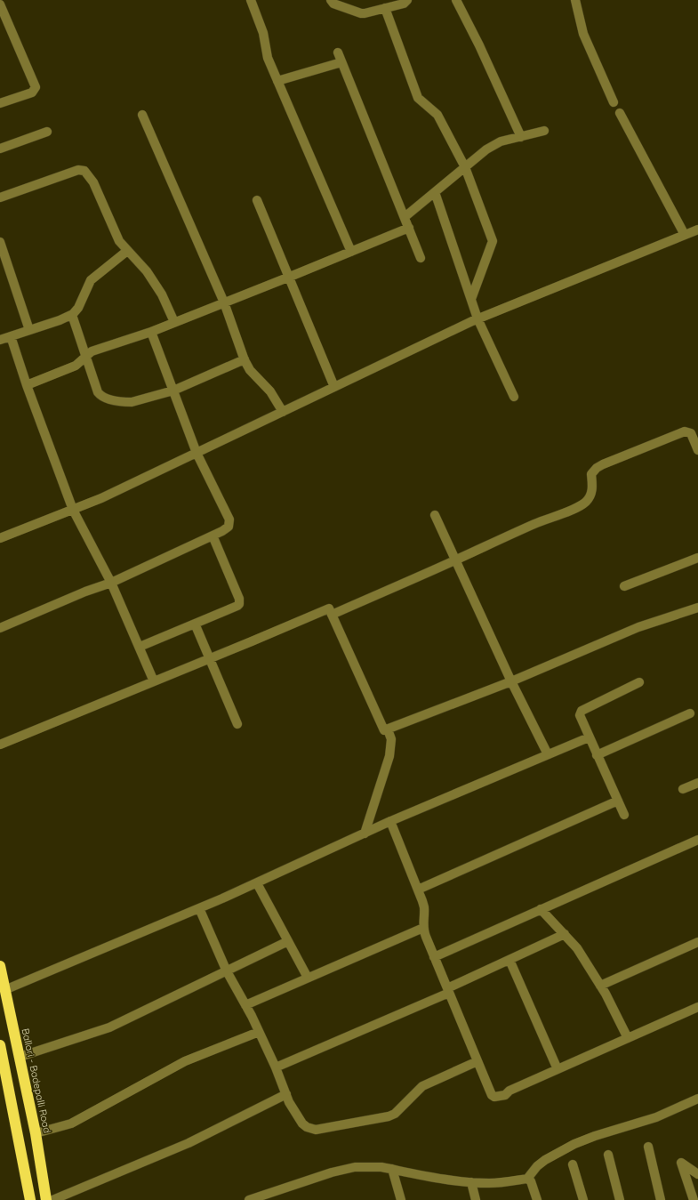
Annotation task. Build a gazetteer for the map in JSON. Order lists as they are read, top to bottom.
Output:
{
  "streets": {
    "highway": ["Ballari - Badepalli Road"]
  }
}
